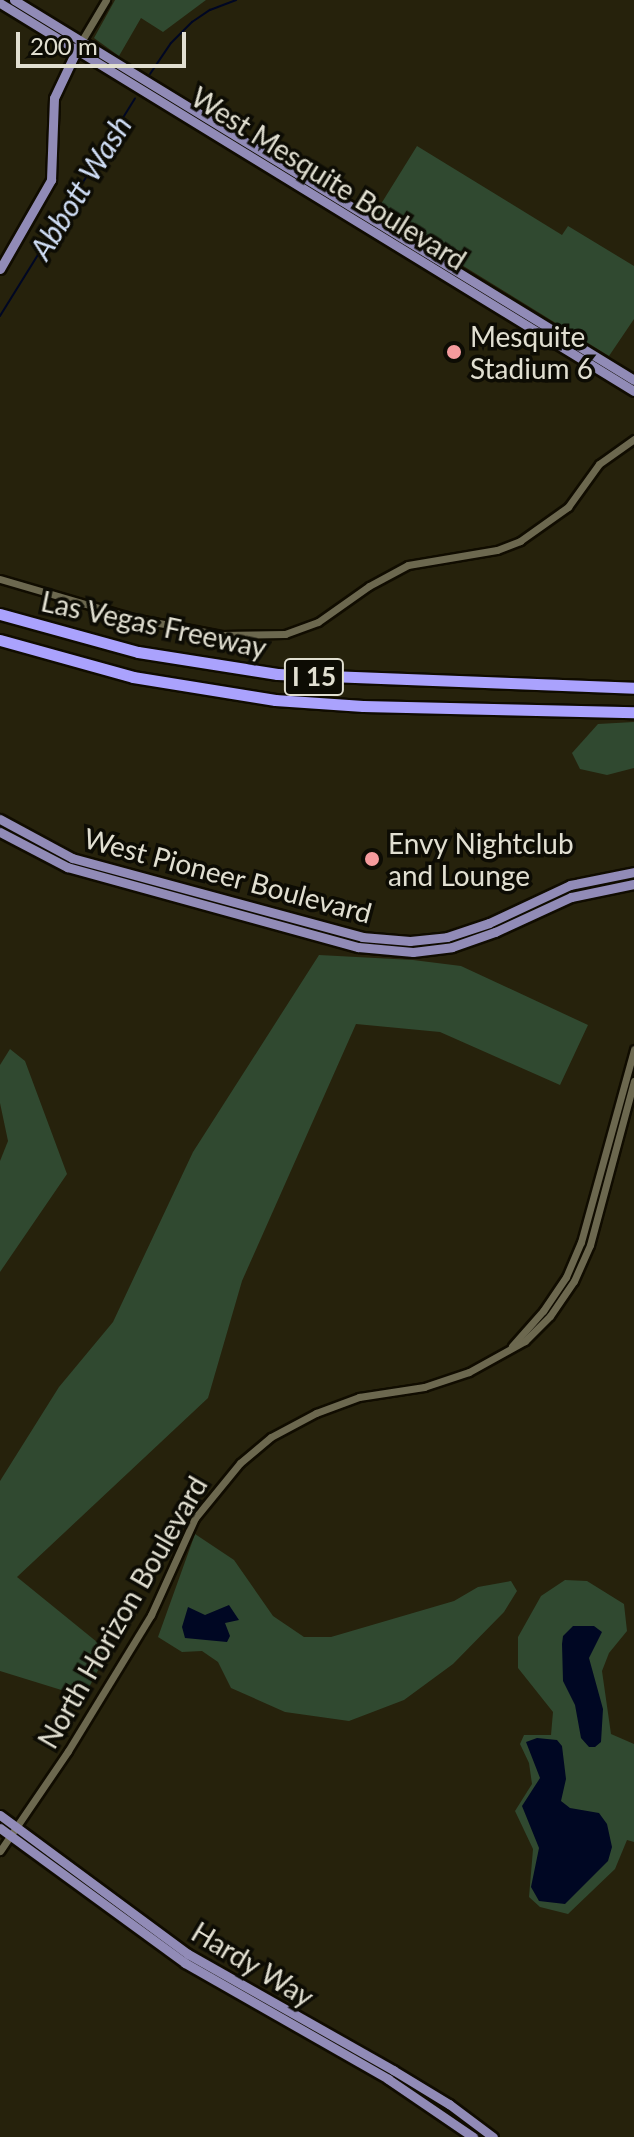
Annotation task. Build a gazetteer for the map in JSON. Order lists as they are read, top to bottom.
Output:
{
  "streets": {
    "highway": ["Las Vegas Freeway", "I 15"],
    "main road": ["West Mesquite Boulevard", "West Pioneer Boulevard", "Hardy Way"],
    "street": ["North Horizon Boulevard"]
  },
  "crossings": [
    ["North Horizon Boulevard", "Hardy Way"]
  ],
  "water": ["Abbott Wash"],
  "places": ["Mesquite Stadium 6", "Envy Nightclub and Lounge"],
  "scale_bar": "200 m"
}
